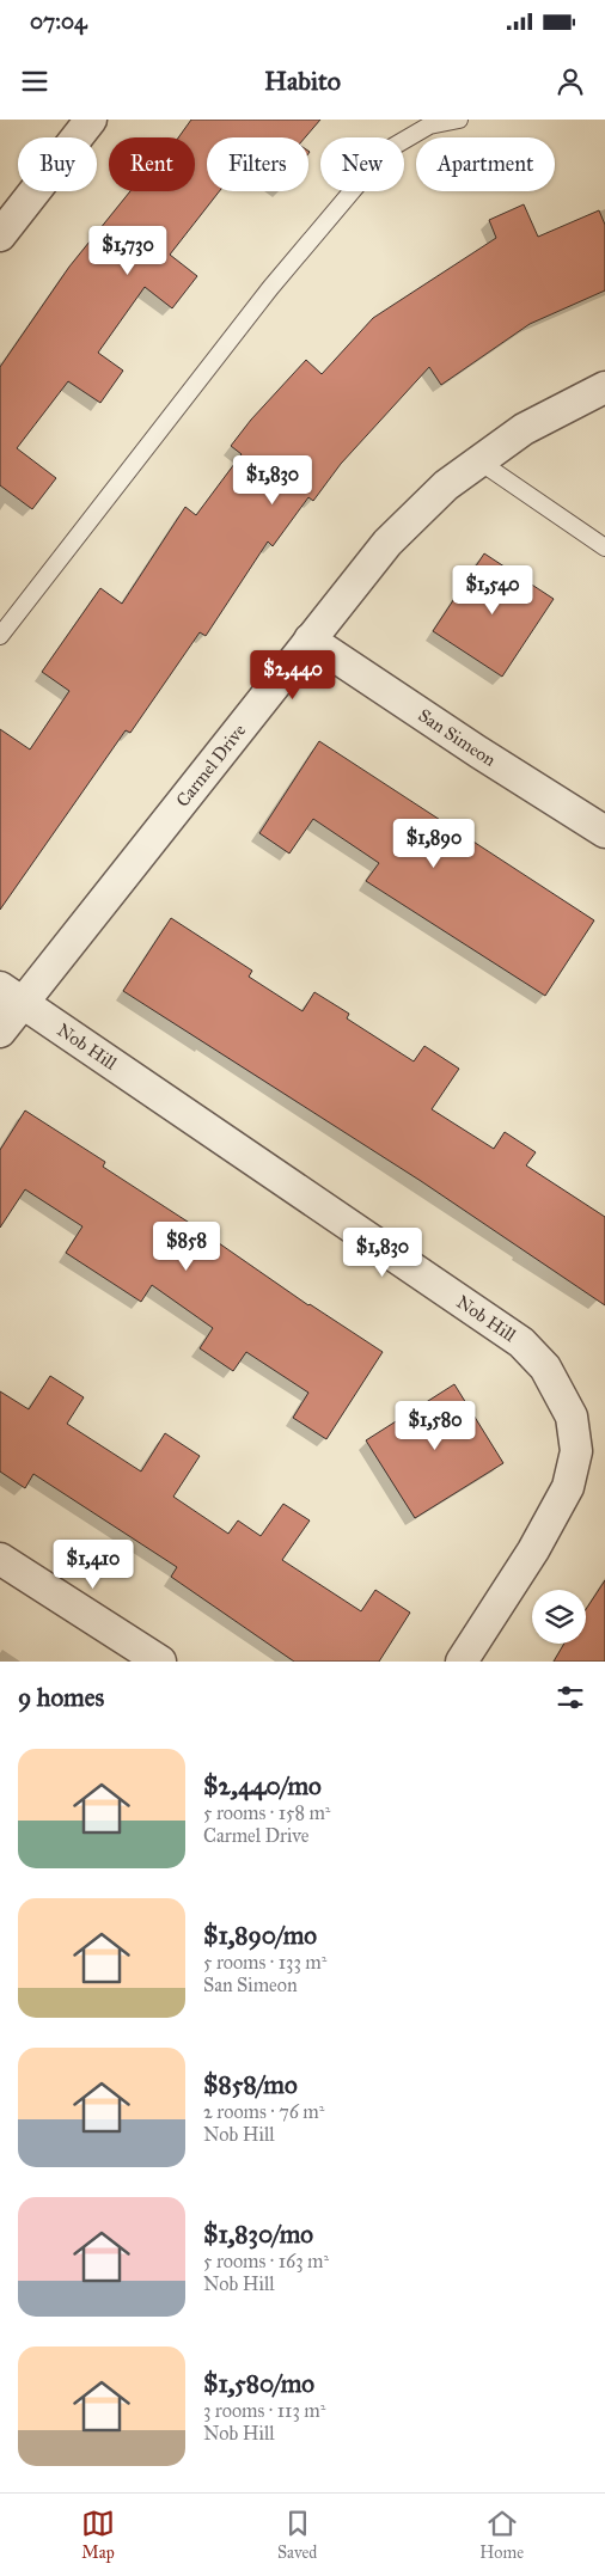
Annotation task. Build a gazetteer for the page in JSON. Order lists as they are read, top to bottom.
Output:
{
  "streets": {
    "street": ["San Simeon", "Carmel Drive", "Nob Hill"]
  },
  "crossings": [
    ["San Simeon", "Carmel Drive"],
    ["Carmel Drive", "Nob Hill"]
  ],
  "page": {
    "status": "07:04",
    "header": "Habito",
    "chip": [
      "Buy",
      "Rent",
      "Filters",
      "New",
      "Apartment"
    ],
    "price": [
      "$1,730",
      "$1,830",
      "$1,540",
      "$2,440",
      "$1,890",
      "$858",
      "$1,830",
      "$1,580",
      "$1,410"
    ],
    "heading": "9 homes",
    "list": [
      {
        "name": "$2,440/mo",
        "note": "5 rooms · 158 m² · Carmel Drive"
      },
      {
        "name": "$1,890/mo",
        "note": "5 rooms · 133 m² · San Simeon"
      },
      {
        "name": "$858/mo",
        "note": "2 rooms · 76 m² · Nob Hill"
      },
      {
        "name": "$1,830/mo",
        "note": "5 rooms · 163 m² · Nob Hill"
      },
      {
        "name": "$1,580/mo",
        "note": "3 rooms · 113 m² · Nob Hill"
      }
    ],
    "tabs": ["Map", "Saved", "Home"]
  }
}
